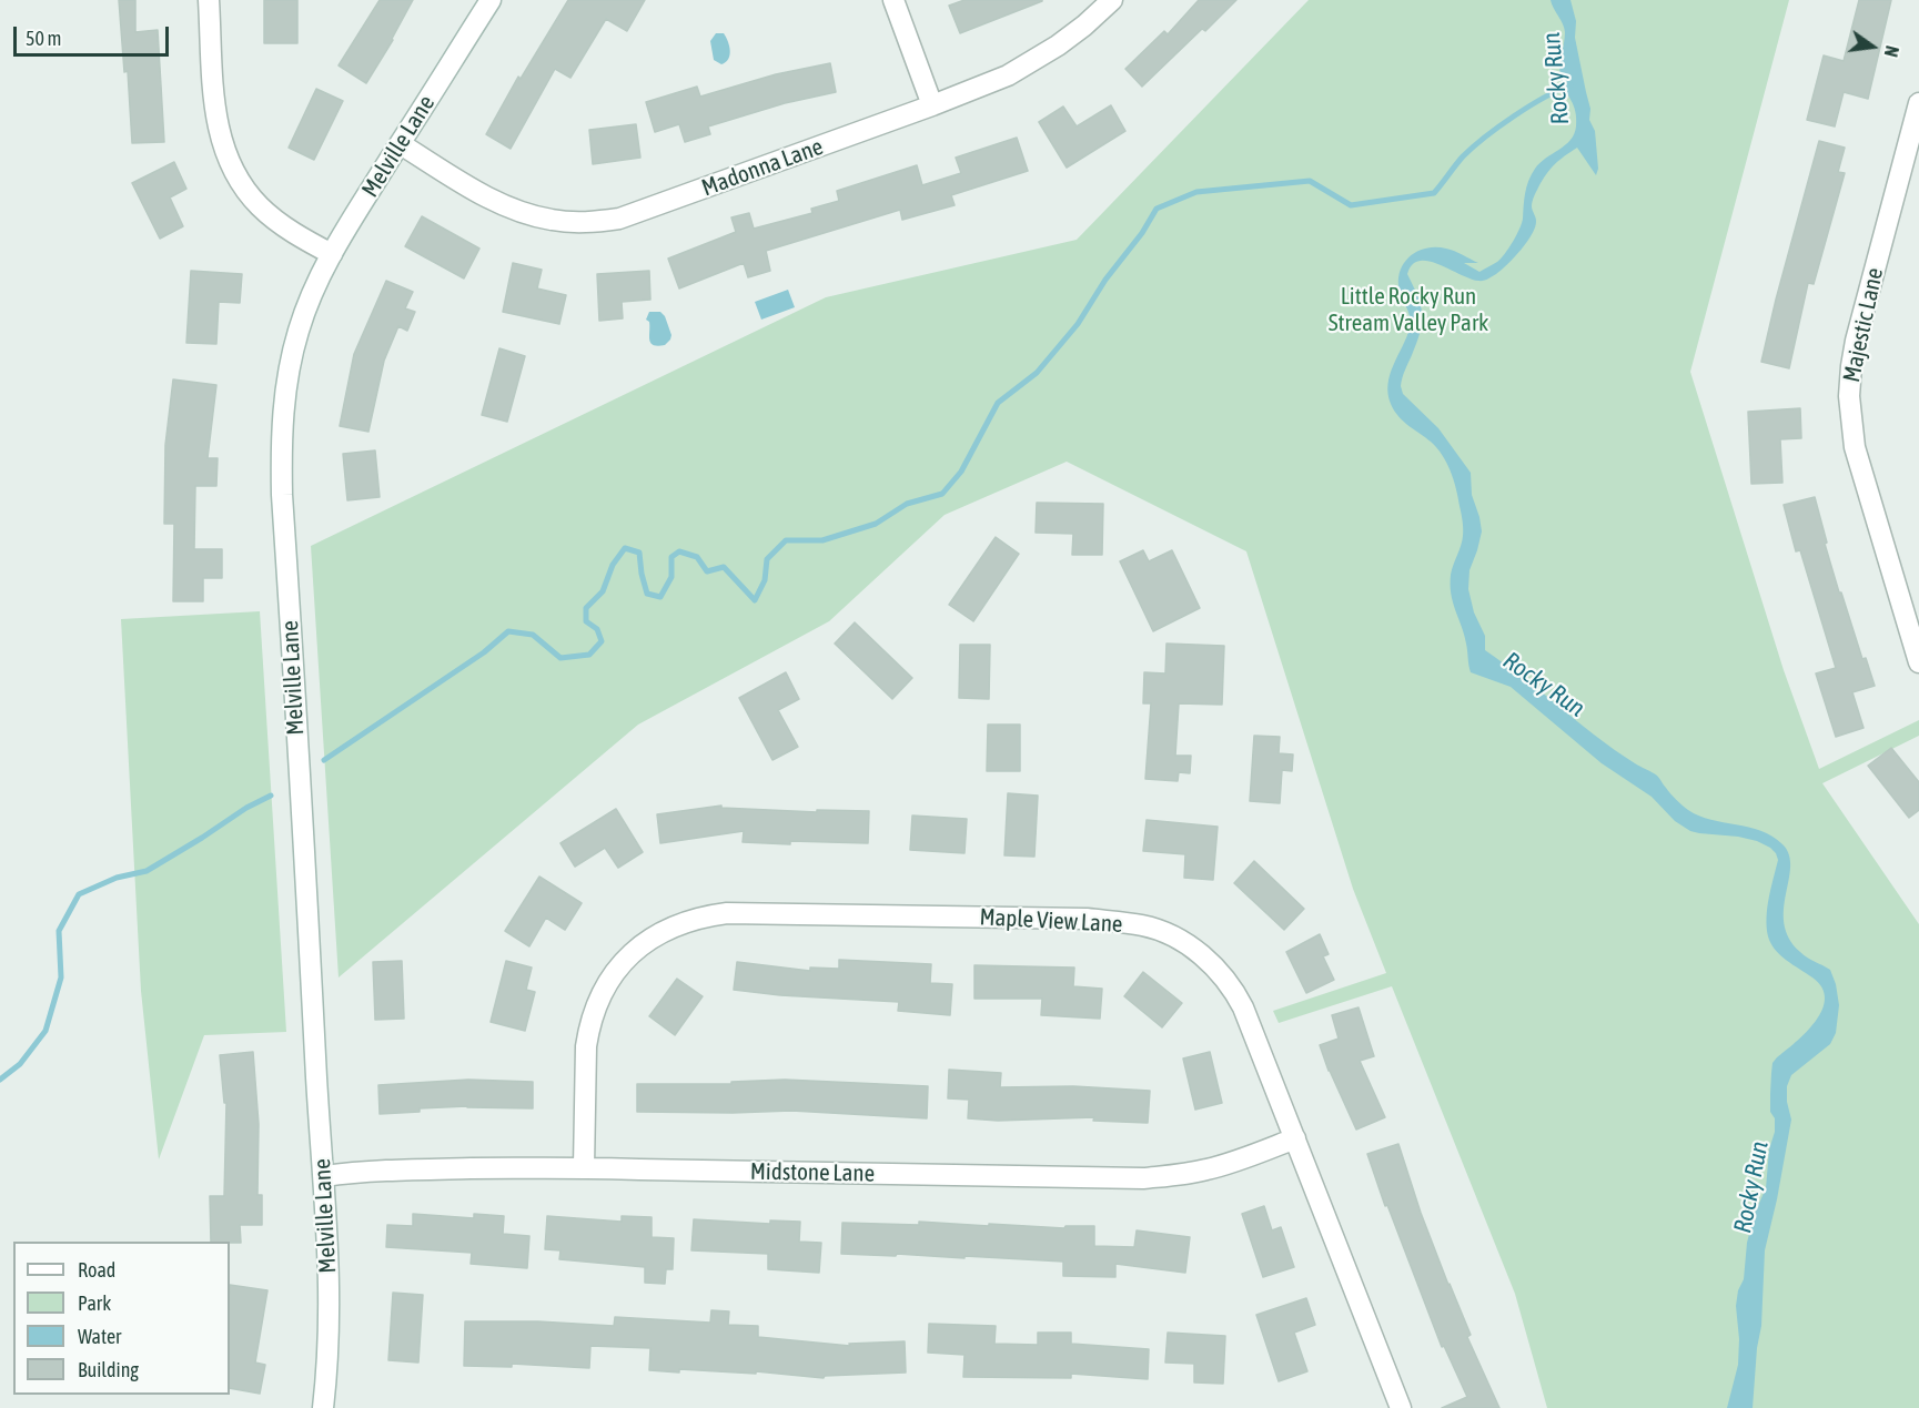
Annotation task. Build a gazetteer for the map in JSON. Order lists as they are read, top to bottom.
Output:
{
  "streets": {
    "street": [
      "Melville Lane",
      "Madonna Lane",
      "Majestic Lane",
      "Maple View Lane",
      "Midstone Lane"
    ]
  },
  "crossings": [
    ["Melville Lane", "Madonna Lane"],
    ["Melville Lane", "Midstone Lane"],
    ["Maple View Lane", "Midstone Lane"]
  ],
  "water": ["Rocky Run"],
  "parks": ["Little Rocky Run Stream Valley Park"],
  "legend": [
    "Road",
    "Park",
    "Water",
    "Building"
  ],
  "scale_bar": "50 m",
  "north": "right"
}
